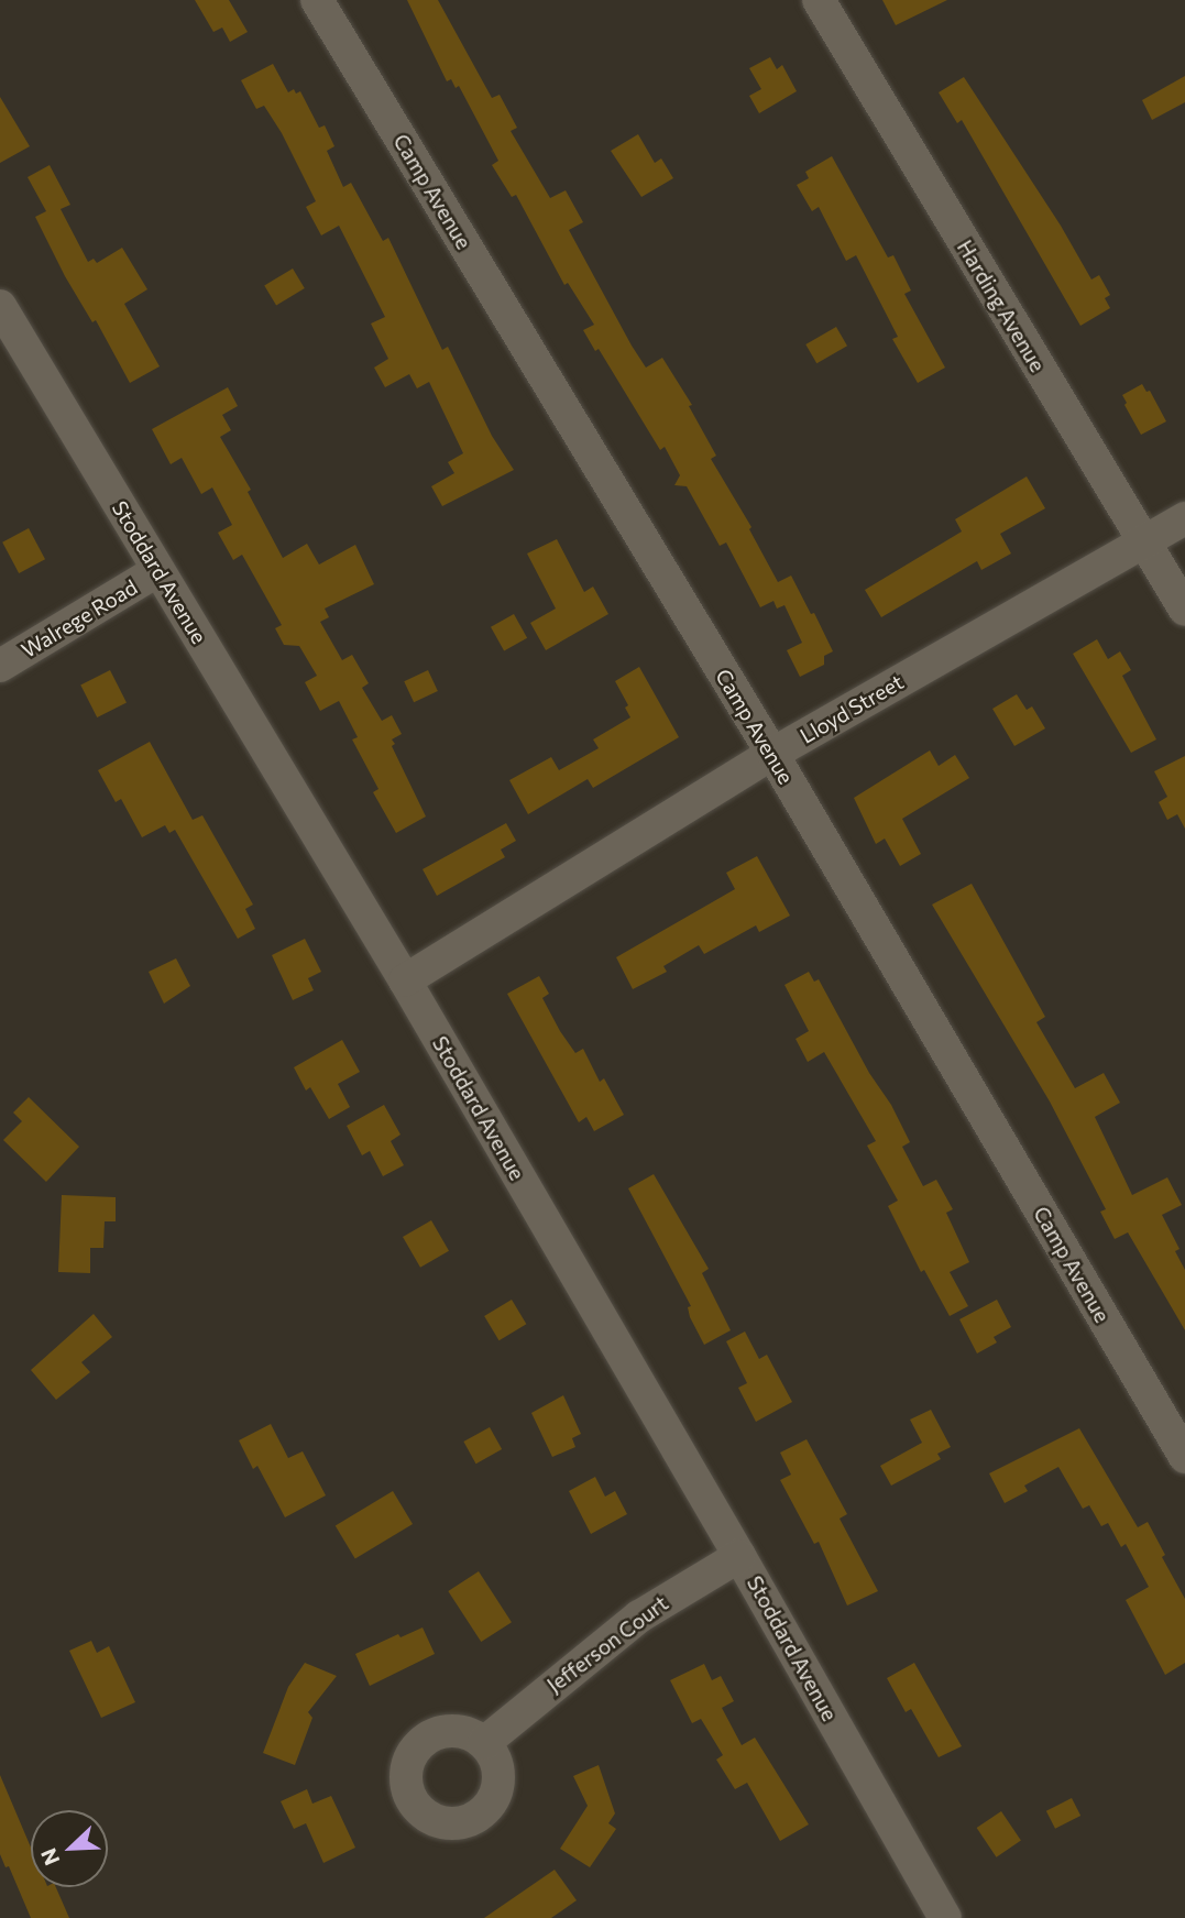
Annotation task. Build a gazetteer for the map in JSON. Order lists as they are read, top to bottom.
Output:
{
  "streets": {
    "street": [
      "Camp Avenue",
      "Harding Avenue",
      "Stoddard Avenue",
      "Walrege Road",
      "Lloyd Street",
      "Jefferson Court"
    ]
  },
  "crossings": [
    ["Camp Avenue", "Lloyd Street"],
    ["Harding Avenue", "Lloyd Street"],
    ["Stoddard Avenue", "Walrege Road"],
    ["Stoddard Avenue", "Lloyd Street"],
    ["Stoddard Avenue", "Jefferson Court"]
  ],
  "north": "bottom left"
}
